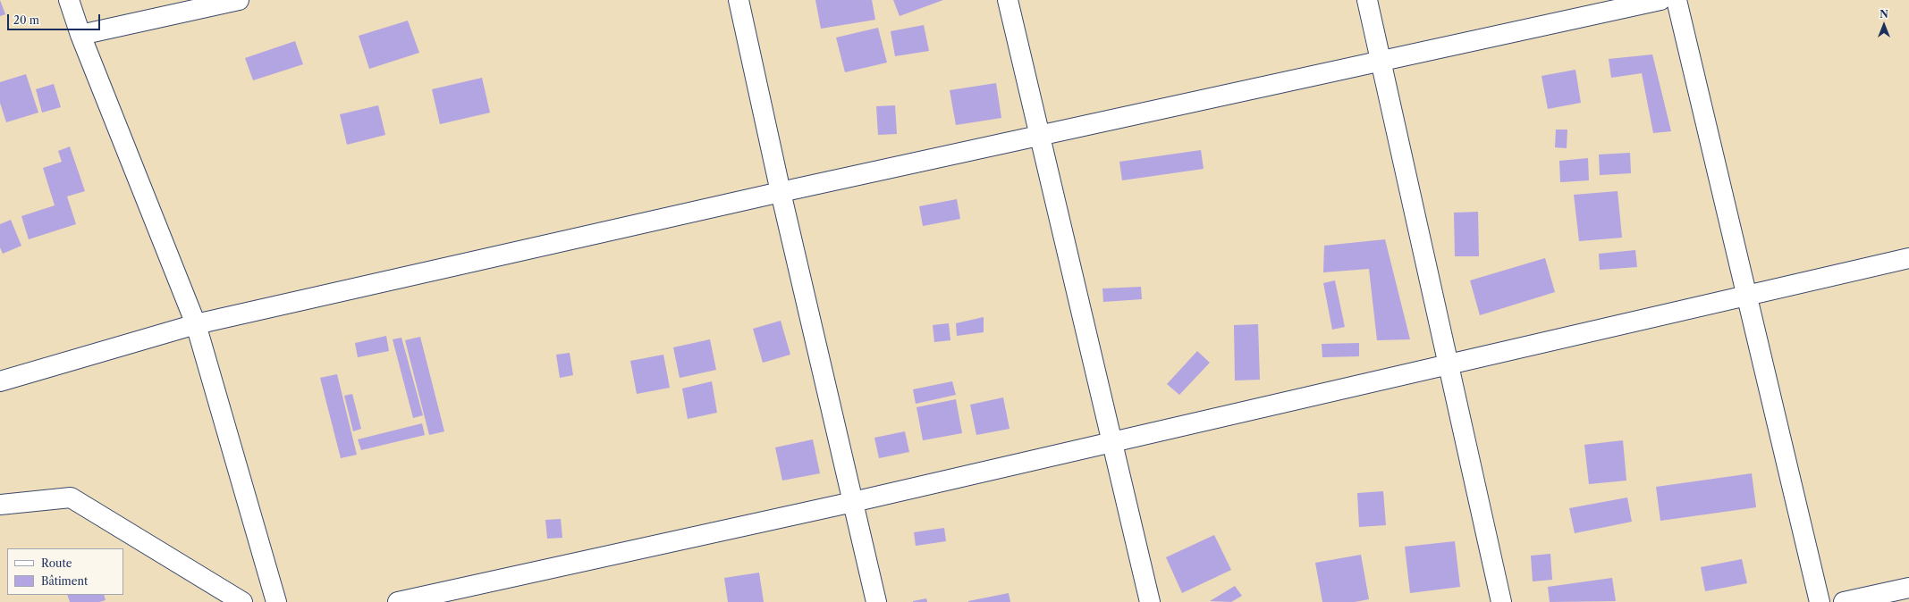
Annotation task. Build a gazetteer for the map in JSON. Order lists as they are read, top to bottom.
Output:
{
  "legend": ["Route", "Bâtiment"],
  "scale_bar": "20 m",
  "north": "top"
}
